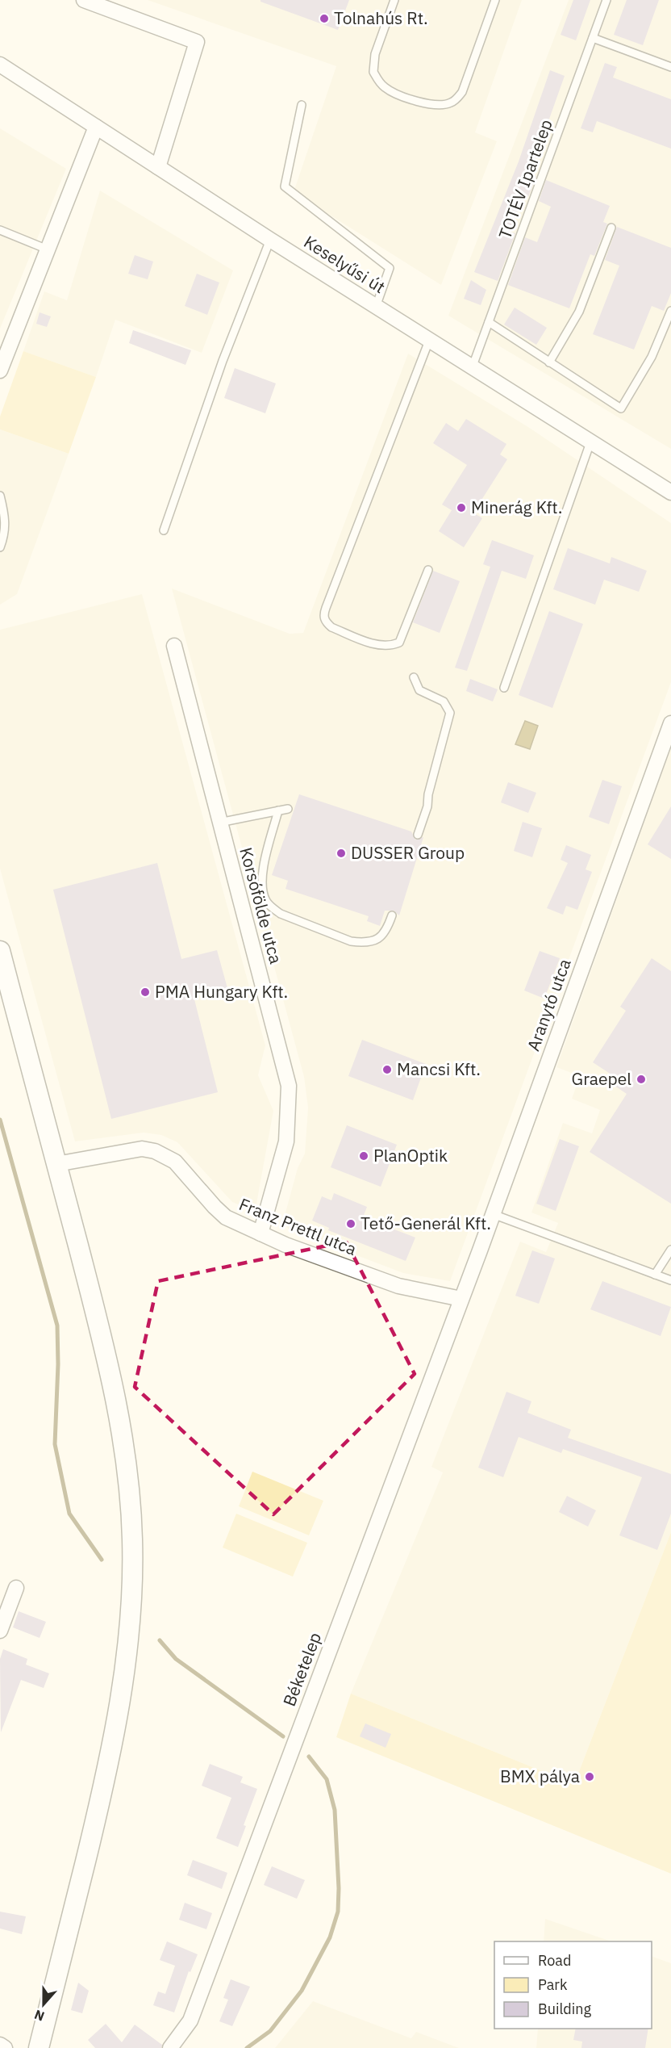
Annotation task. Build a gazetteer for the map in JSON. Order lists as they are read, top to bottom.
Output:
{
  "streets": {
    "street": [
      "Keselyűsi út",
      "Korsófölde utca",
      "Aranytó utca",
      "Franz Prettl utca",
      "Béketelep"
    ],
    "lane": ["TOTÉV Ipartelep"]
  },
  "crossings": [
    ["TOTÉV Ipartelep", "Keselyűsi út"],
    ["Korsófölde utca", "Franz Prettl utca"],
    ["Aranytó utca", "Franz Prettl utca"],
    ["Aranytó utca", "Béketelep"],
    ["Franz Prettl utca", "Béketelep"]
  ],
  "places": [
    "Tolnahús Rt.",
    "Minerág Kft.",
    "DUSSER Group",
    "PMA Hungary Kft.",
    "Mancsi Kft.",
    "Graepel",
    "PlanOptik",
    "Tető-Generál Kft.",
    "BMX pálya"
  ],
  "legend": ["Road", "Park", "Building"],
  "north": "bottom"
}
